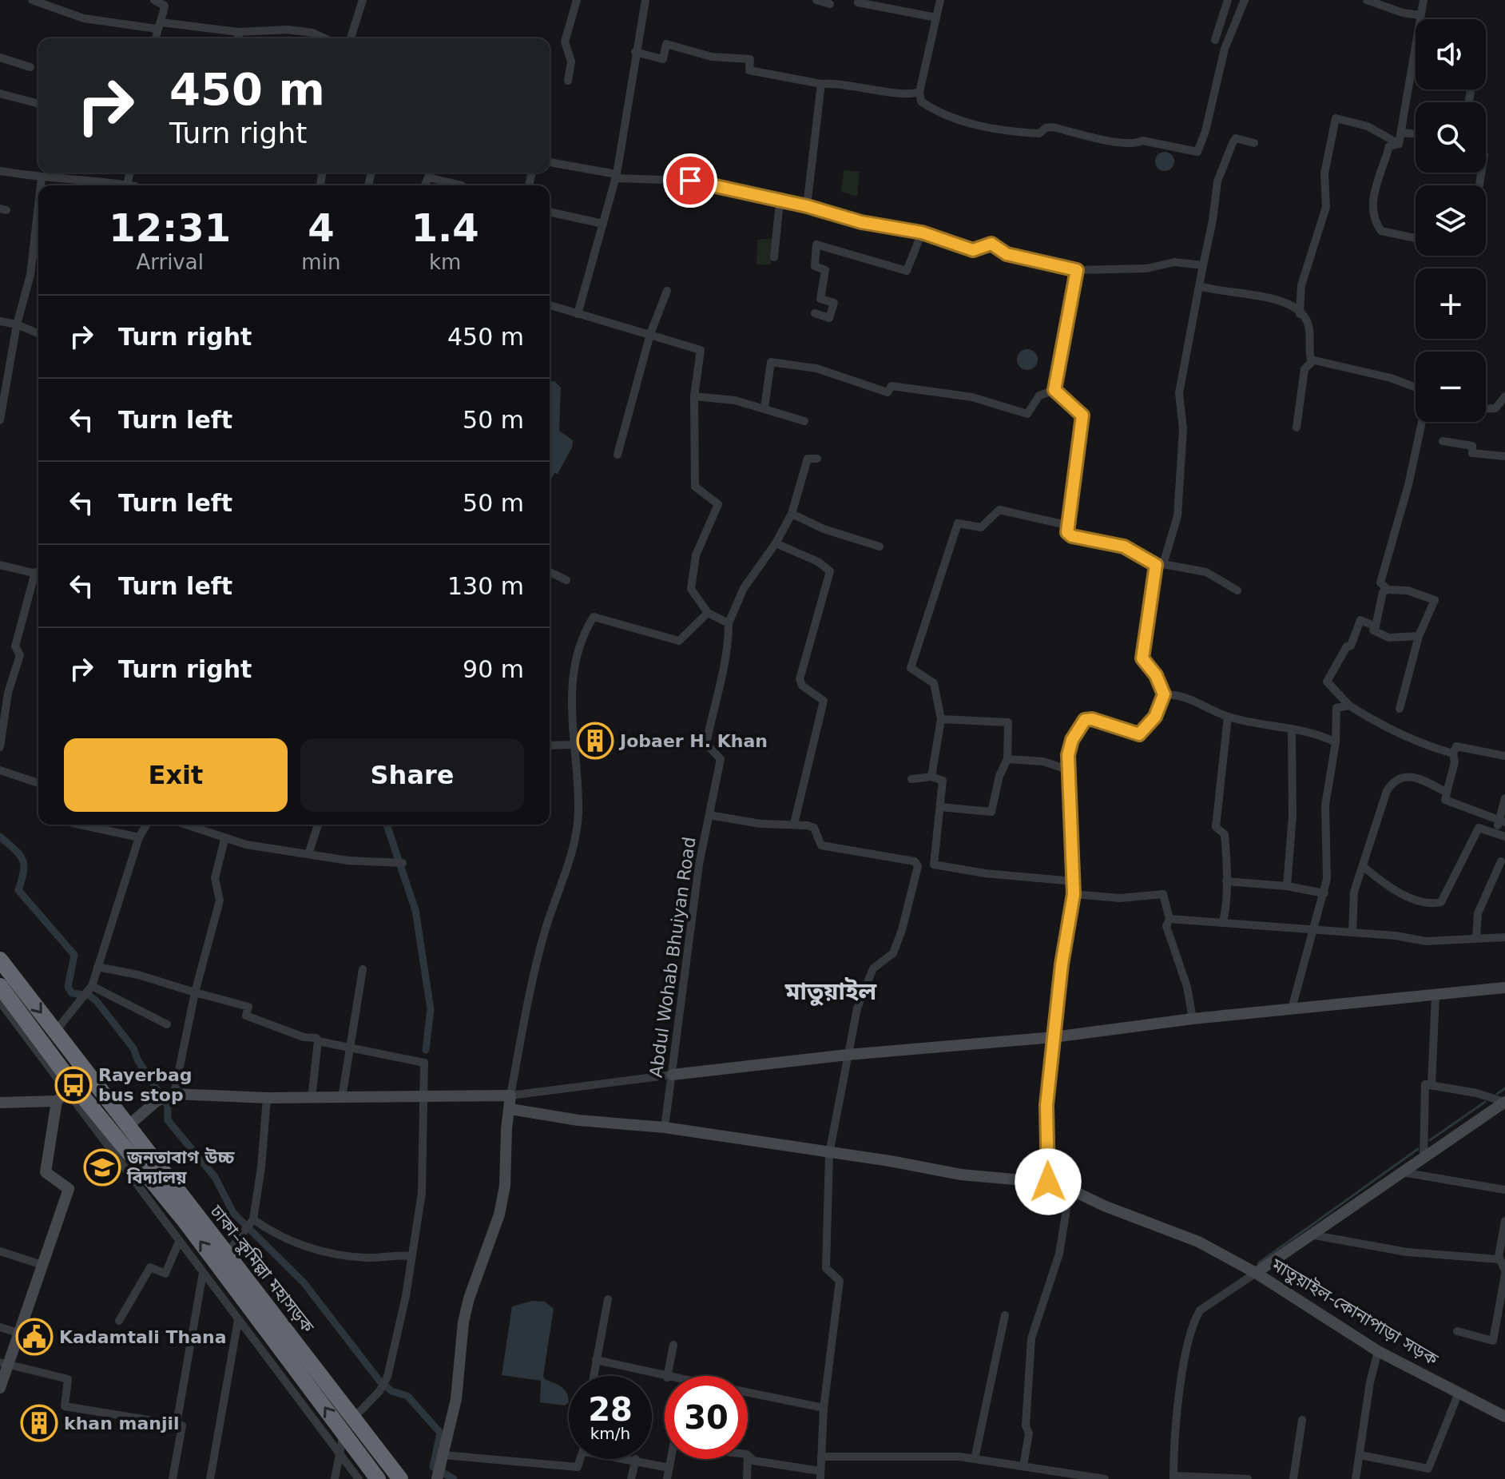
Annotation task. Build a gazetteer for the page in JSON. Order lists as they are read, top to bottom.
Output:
{
  "streets": {
    "highway": ["ঢাকা–কুমিল্লা মহাসড়ক"],
    "street": ["Abdul Wohab Bhuiyan Road", "মাতুয়াইল-কোনাপাড়া সড়ক"]
  },
  "crossings": [
    ["Abdul Wohab Bhuiyan Road", "মাতুয়াইল-কোনাপাড়া সড়ক"]
  ],
  "districts": ["মাতুয়াইল"],
  "places": {
    "building": ["Jobaer H. Khan", "khan manjil"],
    "bus stop": ["Rayerbag bus stop"],
    "school or university": ["জনতাবাগ উচ্চ বিদ্যালয়"],
    "public building": ["Kadamtali Thana"]
  },
  "page": {
    "map_buttons": ["+", "−"],
    "turn": ["450 m", "Turn right"],
    "eta": [
      "12:31",
      "Arrival",
      "4",
      "min",
      "1.4",
      "km"
    ],
    "list": [
      {
        "name": "Turn right",
        "value": "450 m"
      },
      {
        "name": "Turn left",
        "value": "50 m"
      },
      {
        "name": "Turn left",
        "value": "50 m"
      },
      {
        "name": "Turn left",
        "value": "130 m"
      },
      {
        "name": "Turn right",
        "value": "90 m"
      }
    ],
    "buttons": ["Exit", "Share"],
    "speed": "28 km/h",
    "limit": "30"
  }
}
